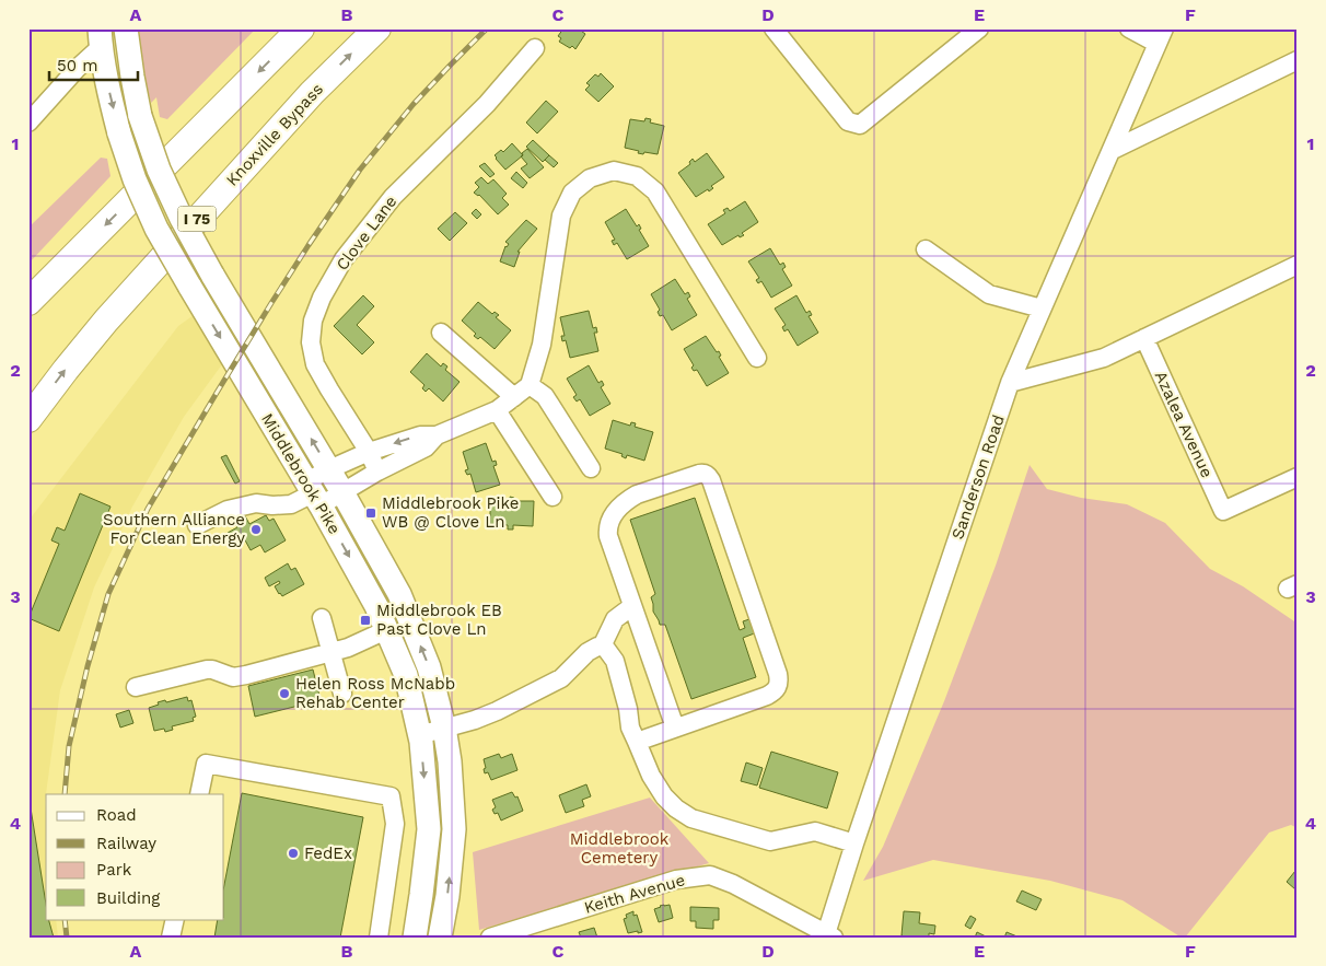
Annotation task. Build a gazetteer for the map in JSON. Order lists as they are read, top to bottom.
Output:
{
  "streets": {
    "highway": ["Knoxville Bypass", "I 75"],
    "main road": ["Middlebrook Pike"],
    "street": [
      "Clove Lane",
      "Azalea Avenue",
      "Sanderson Road",
      "Keith Avenue"
    ]
  },
  "crossings": [
    ["Sanderson Road", "Keith Avenue"]
  ],
  "parks": ["Middlebrook Cemetery"],
  "places": {
    "transit": ["Middlebrook Pike WB @ Clove Ln", "Middlebrook EB Past Clove Ln"],
    "other": ["Southern Alliance For Clean Energy", "Helen Ross McNabb Rehab Center", "FedEx"]
  },
  "legend": [
    "Road",
    "Railway",
    "Park",
    "Building"
  ],
  "scale_bar": "50 m",
  "grid": {
    "columns": [
      "A",
      "B",
      "C",
      "D",
      "E",
      "F"
    ],
    "rows": [
      "1",
      "2",
      "3",
      "4"
    ]
  }
}
